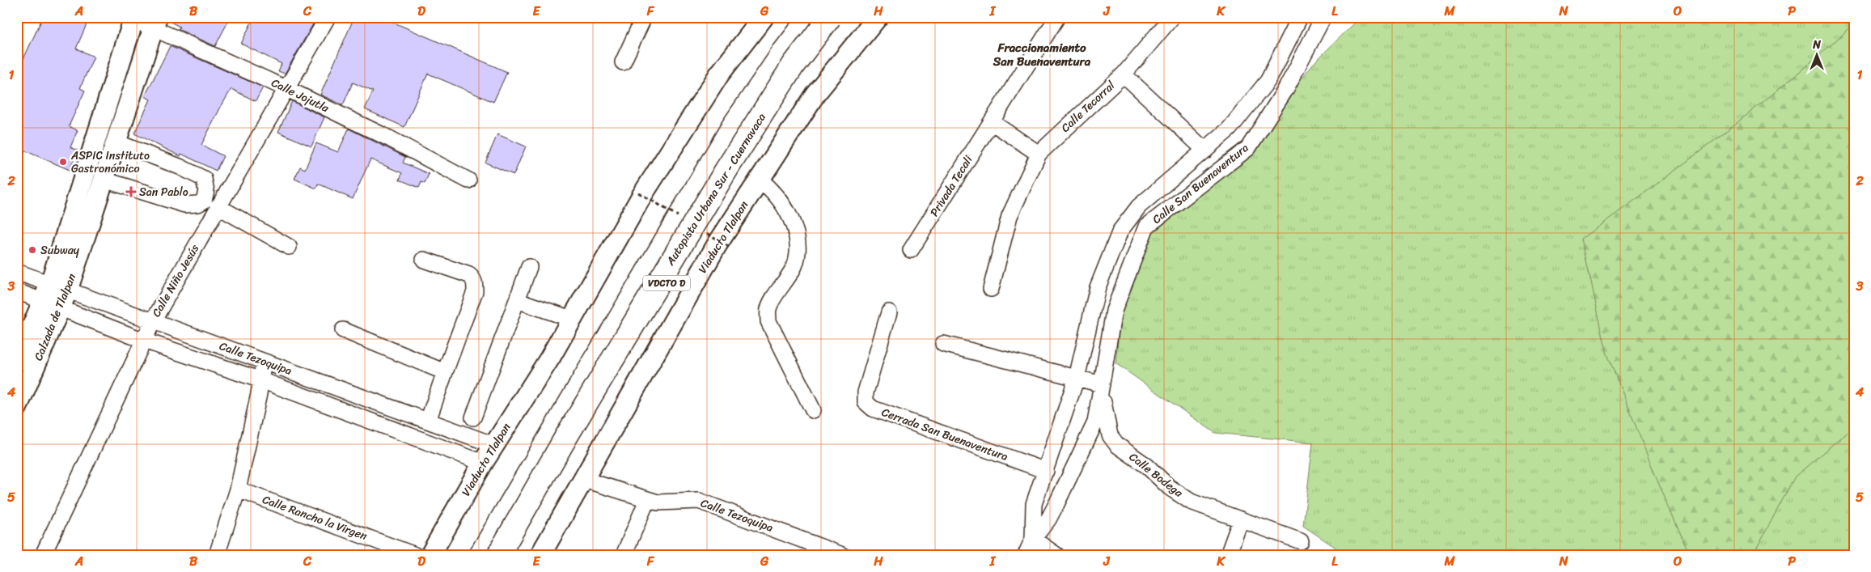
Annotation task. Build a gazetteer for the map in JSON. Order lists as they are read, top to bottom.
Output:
{
  "streets": {
    "highway": ["Autopista Urbana Sur - Cuernavaca", "VDCTO D"],
    "main road": ["Viaducto Tlalpan", "Calzada de Tlalpan"],
    "street": [
      "Calle Jojutla",
      "Calle Tecorral",
      "Calle San Buenaventura",
      "Privada Tecali",
      "Calle Niño Jesús",
      "Calle Tezoquipa",
      "Cerrada San Buenaventura",
      "Calle Bodega",
      "Calle Rancho la Virgen"
    ]
  },
  "crossings": [
    ["Calle Jojutla", "Calle Niño Jesús"],
    ["Calle Jojutla", "Calzada de Tlalpan"],
    ["Calle Tecorral", "Calle San Buenaventura"],
    ["Calle San Buenaventura", "Cerrada San Buenaventura"],
    ["Calle San Buenaventura", "Calle Bodega"],
    ["Viaducto Tlalpan", "Calle Tezoquipa"],
    ["Calle Niño Jesús", "Calle Tezoquipa"],
    ["Calzada de Tlalpan", "Calle Tezoquipa"]
  ],
  "districts": ["Fraccionamiento San Buenaventura"],
  "places": {
    "other": ["ASPIC Instituto Gastronómico", "Subway"],
    "health": ["San Pablo"]
  },
  "north": "top",
  "grid": {
    "columns": [
      "A",
      "B",
      "C",
      "D",
      "E",
      "F",
      "G",
      "H",
      "I",
      "J",
      "K",
      "L",
      "M",
      "N",
      "O",
      "P"
    ],
    "rows": [
      "1",
      "2",
      "3",
      "4",
      "5"
    ]
  }
}
